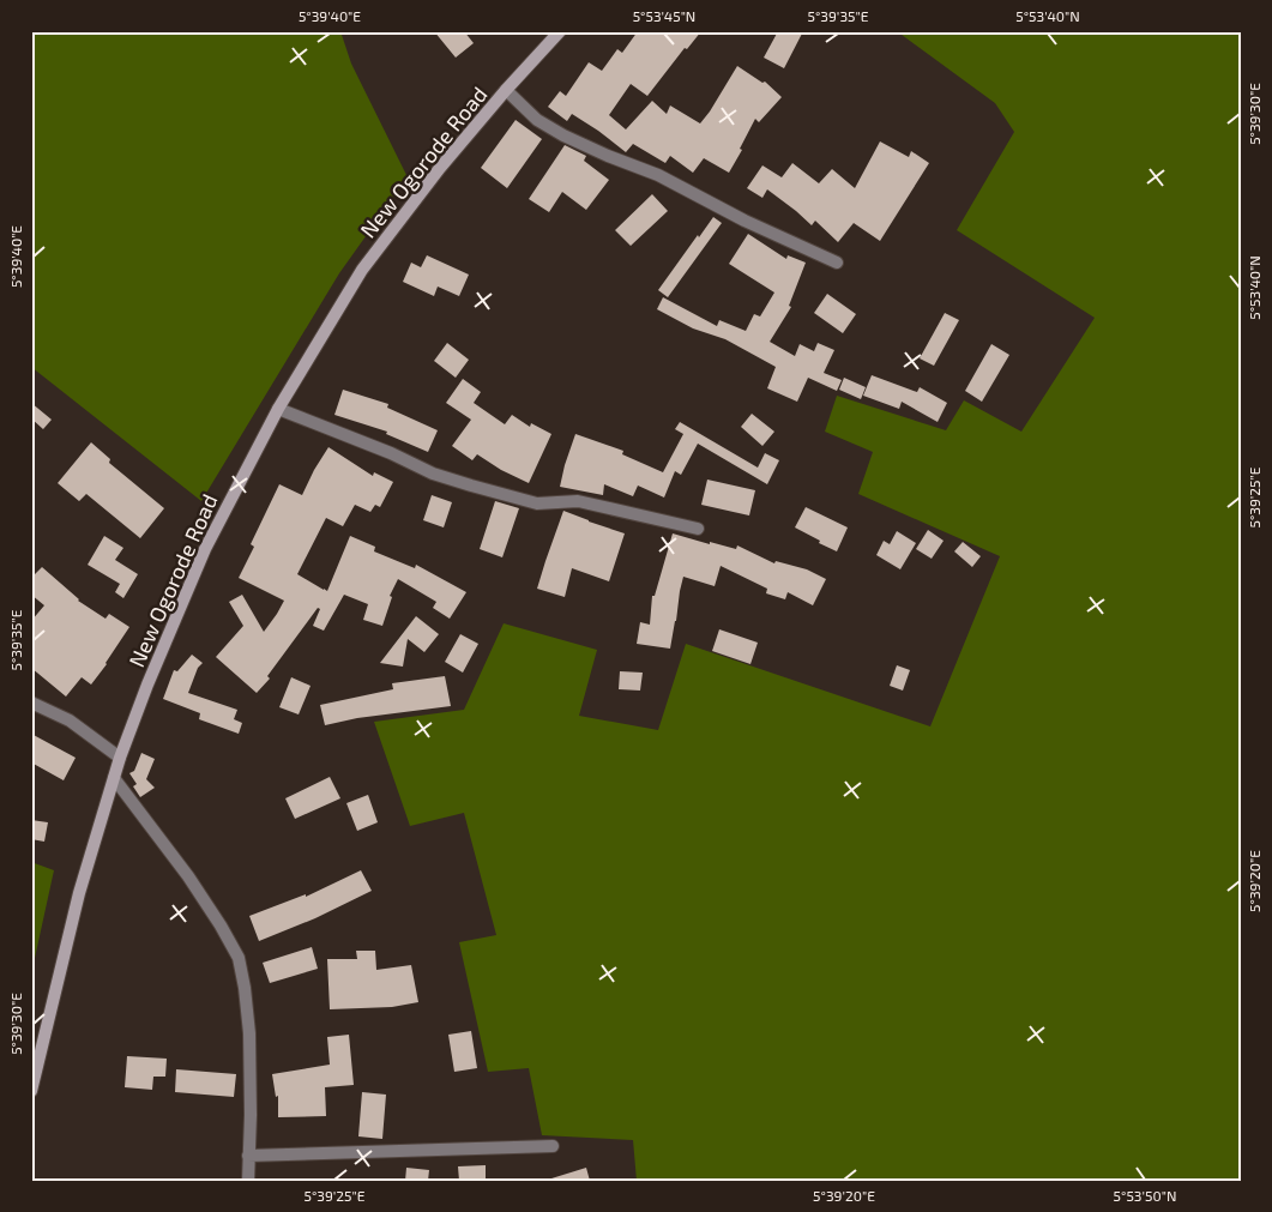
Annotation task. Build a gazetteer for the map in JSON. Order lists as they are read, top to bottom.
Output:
{
  "streets": {
    "street": ["New Ogorode Road"]
  },
  "coordinates": [
    "5°39'40\"E",
    "5°53'45\"N",
    "5°39'35\"E",
    "5°53'40\"N",
    "5°39'30\"E",
    "5°39'25\"E",
    "5°39'20\"E",
    "5°53'50\"N"
  ]
}
